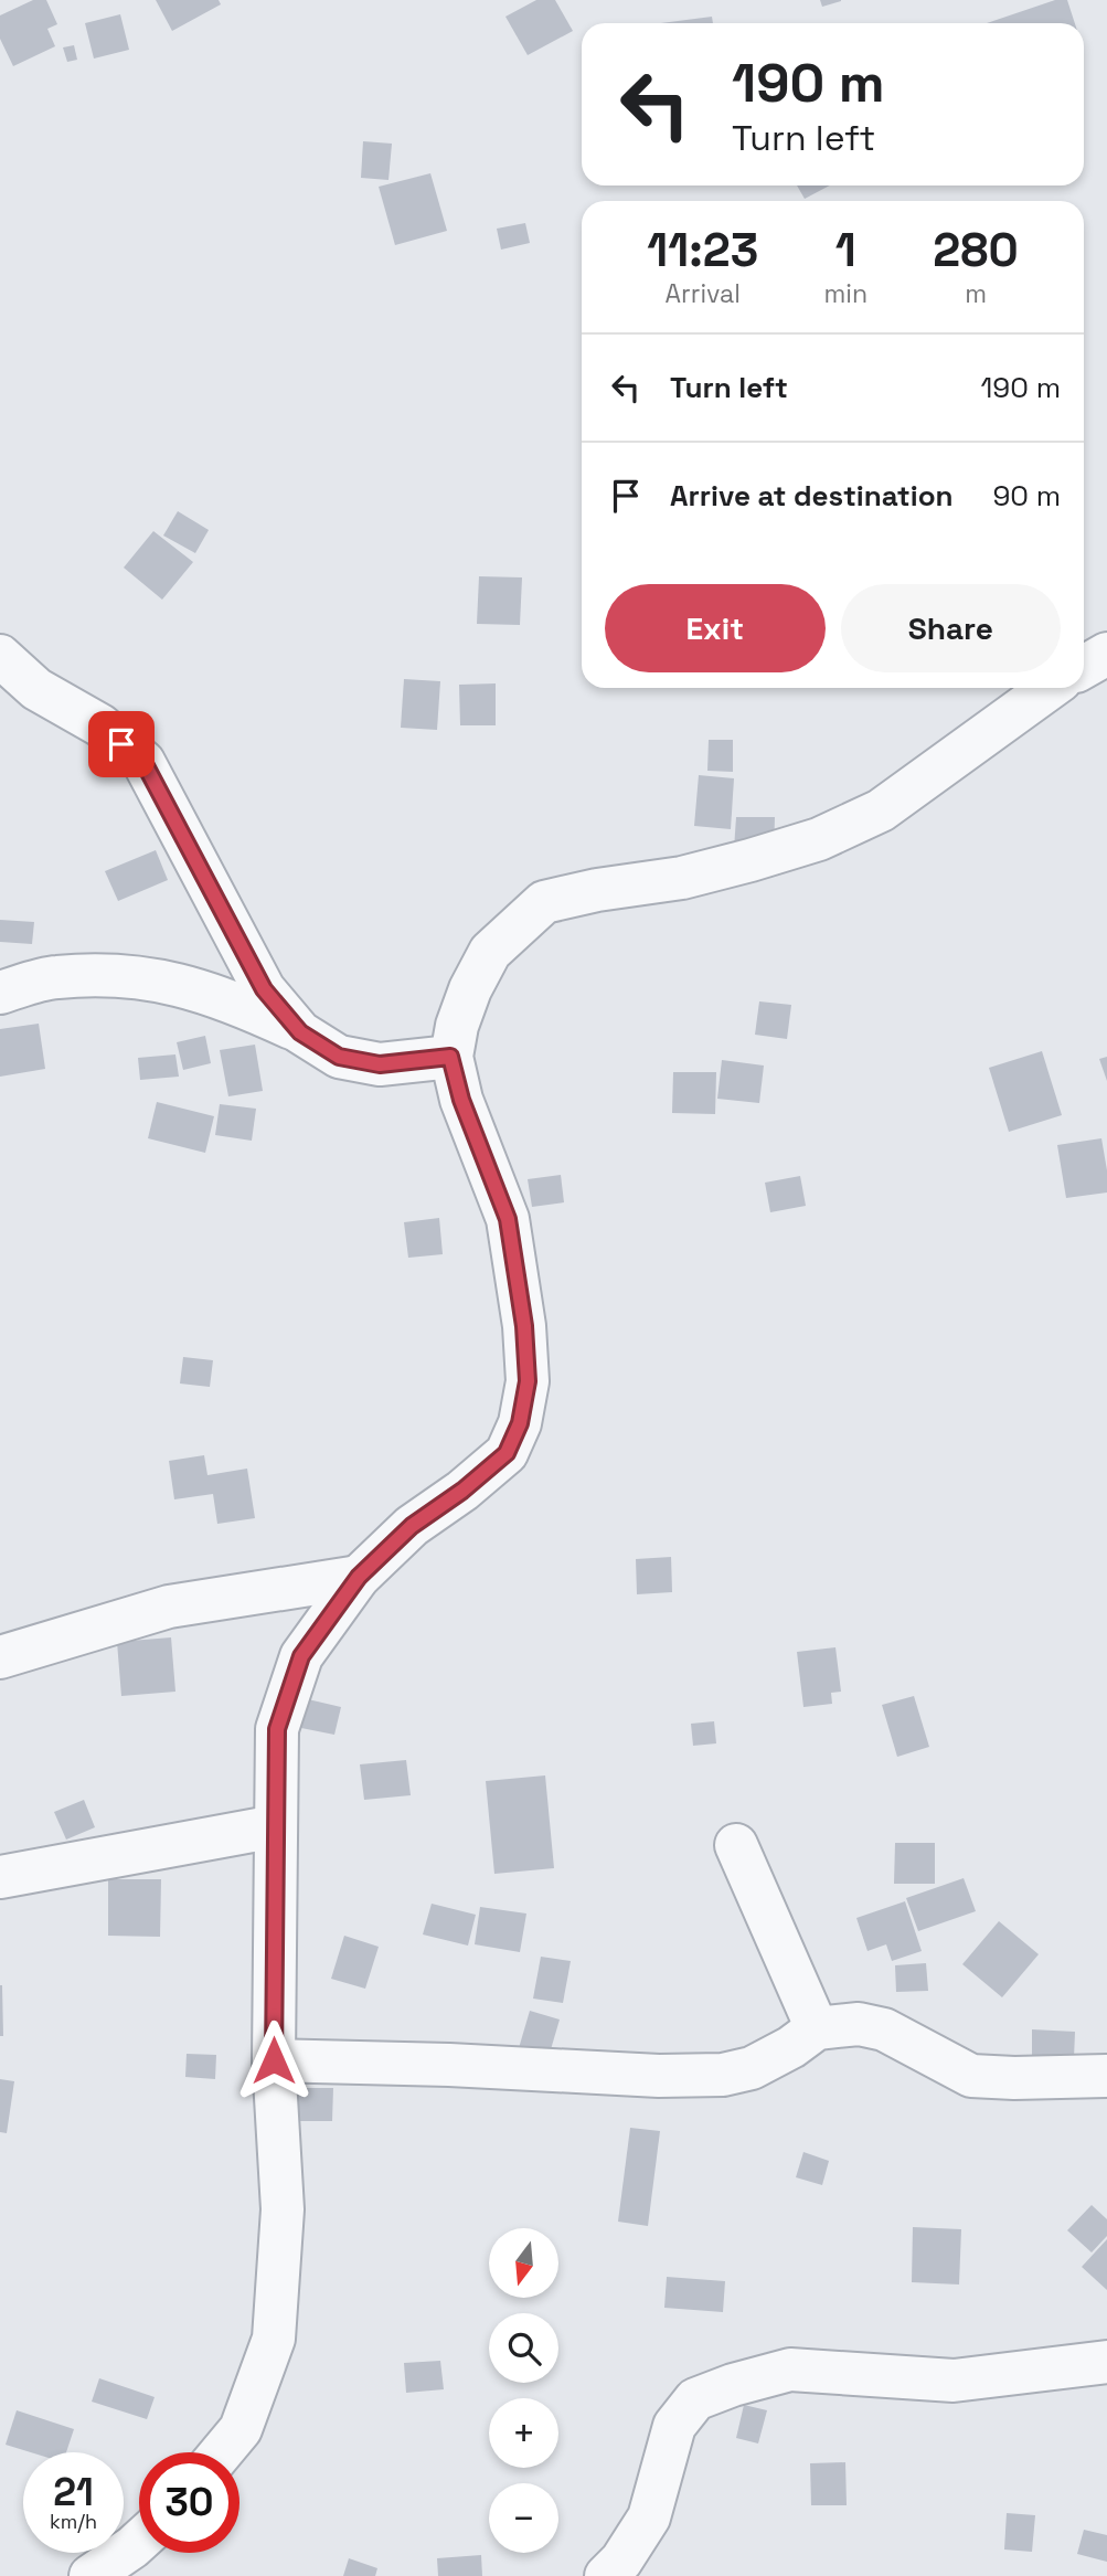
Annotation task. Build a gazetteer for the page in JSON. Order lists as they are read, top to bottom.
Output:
{
  "north": "bottom",
  "page": {
    "turn": ["190 m", "Turn left"],
    "eta": [
      "11:23",
      "Arrival",
      "1",
      "min",
      "280",
      "m"
    ],
    "list": [
      {
        "name": "Turn left",
        "value": "190 m"
      },
      {
        "name": "Arrive at destination",
        "value": "90 m"
      }
    ],
    "buttons": ["Exit", "Share"],
    "map_buttons": ["+", "−"],
    "speed": "21 km/h",
    "limit": "30"
  }
}
